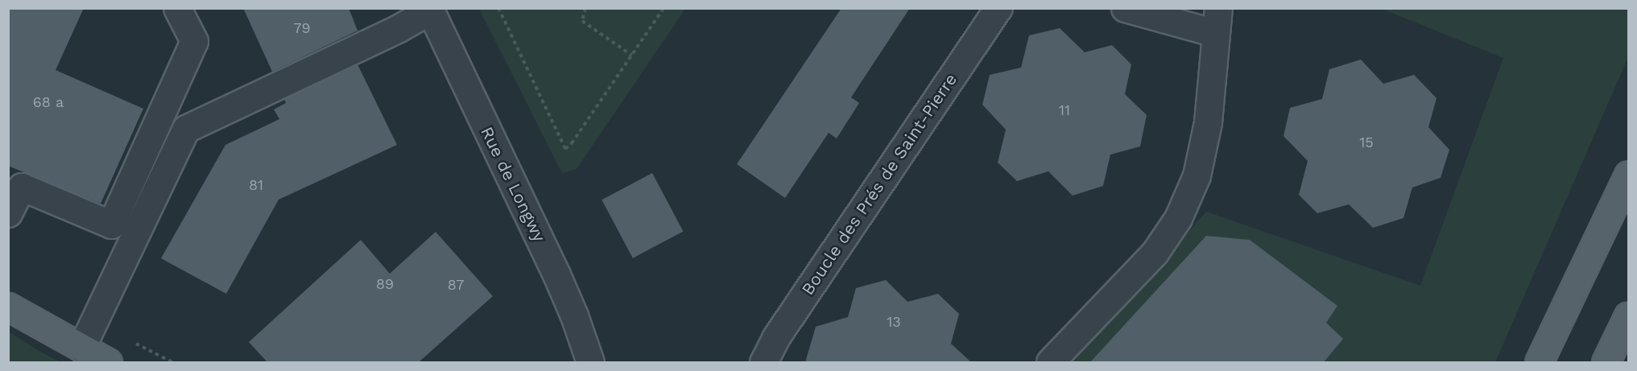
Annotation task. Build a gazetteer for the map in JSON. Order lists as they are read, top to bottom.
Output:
{
  "streets": {
    "street": ["Rue de Longwy", "Boucle des Prés de Saint-Pierre"]
  },
  "house_numbers": [
    "79",
    "68 a",
    "11",
    "15",
    "81",
    "89",
    "87",
    "13"
  ]
}
